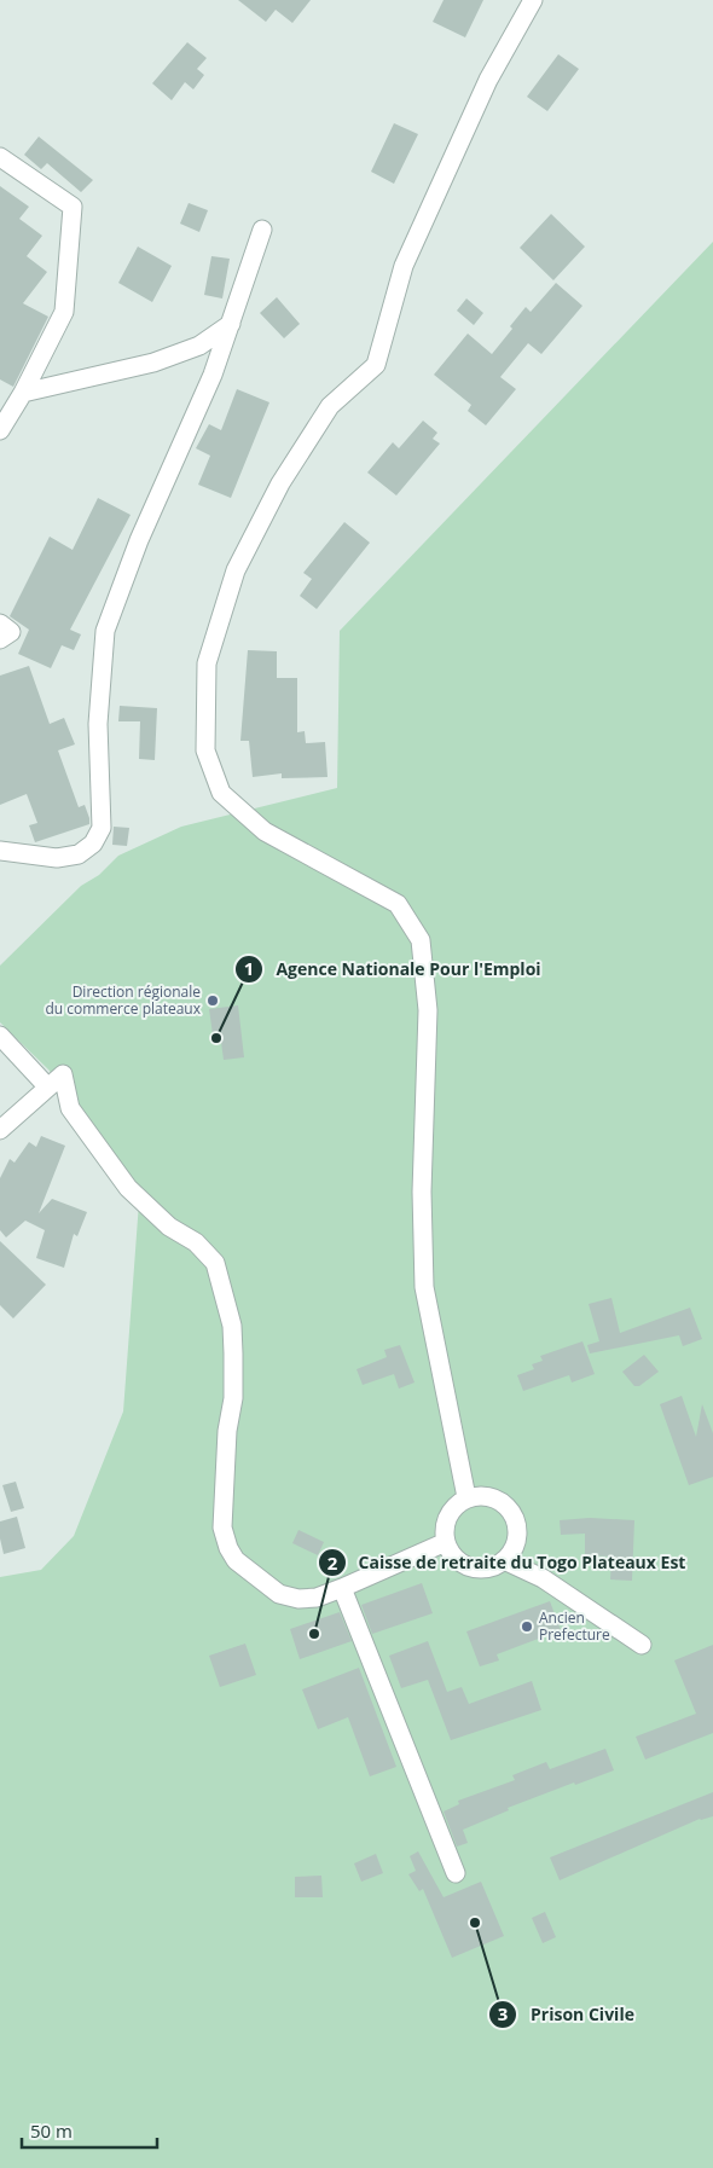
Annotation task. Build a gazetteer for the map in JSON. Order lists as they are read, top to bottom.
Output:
{
  "places": [
    "Direction régionale du commerce plateaux",
    "Agence Nationale Pour l'Emploi",
    "Ancien Prefecture",
    "Caisse de retraite du Togo Plateaux Est",
    "Prison Civile"
  ],
  "scale_bar": "50 m"
}
